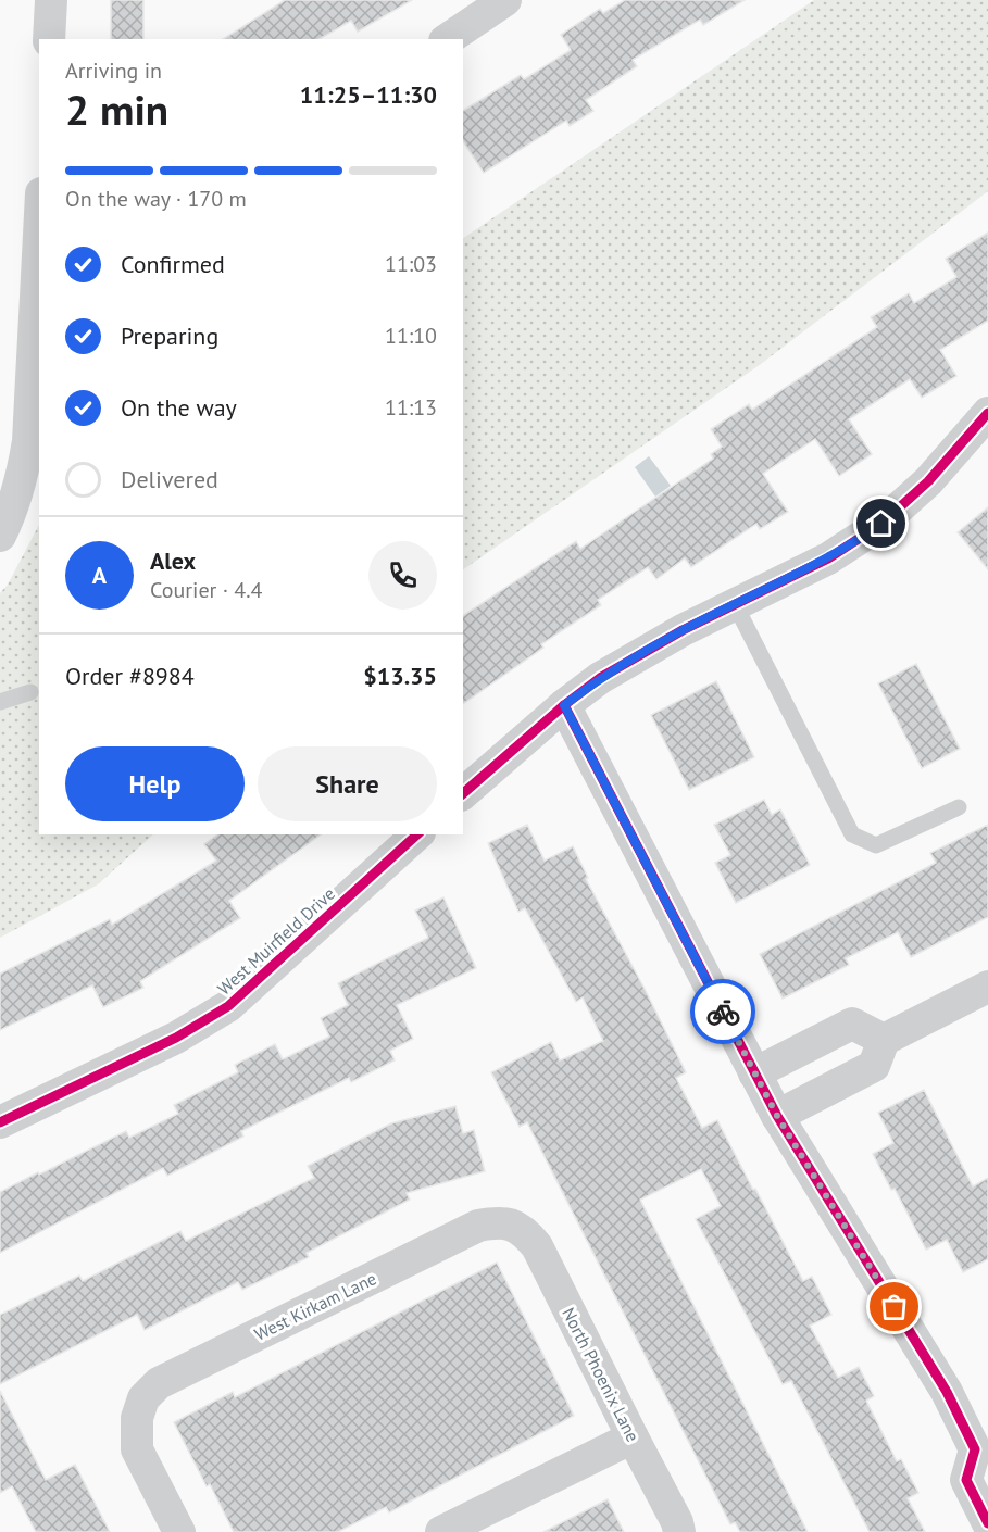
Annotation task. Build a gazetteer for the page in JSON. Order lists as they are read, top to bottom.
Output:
{
  "streets": {
    "street": ["West Muirfield Drive", "West Kirkam Lane", "North Phoenix Lane"]
  },
  "crossings": [
    ["West Kirkam Lane", "North Phoenix Lane"]
  ],
  "page": {
    "heading": ["2 min", "Arriving in", "11:25–11:30"],
    "panel": [
      "Alex",
      "Courier · 4.4",
      "Order #8984",
      "$13.35"
    ],
    "bar": "On the way · 170 m",
    "list": [
      ["Confirmed", "11:03"],
      ["Preparing", "11:10"],
      ["On the way", "11:13"],
      "Delivered"
    ],
    "round": "A",
    "buttons": ["Help", "Share"]
  }
}
